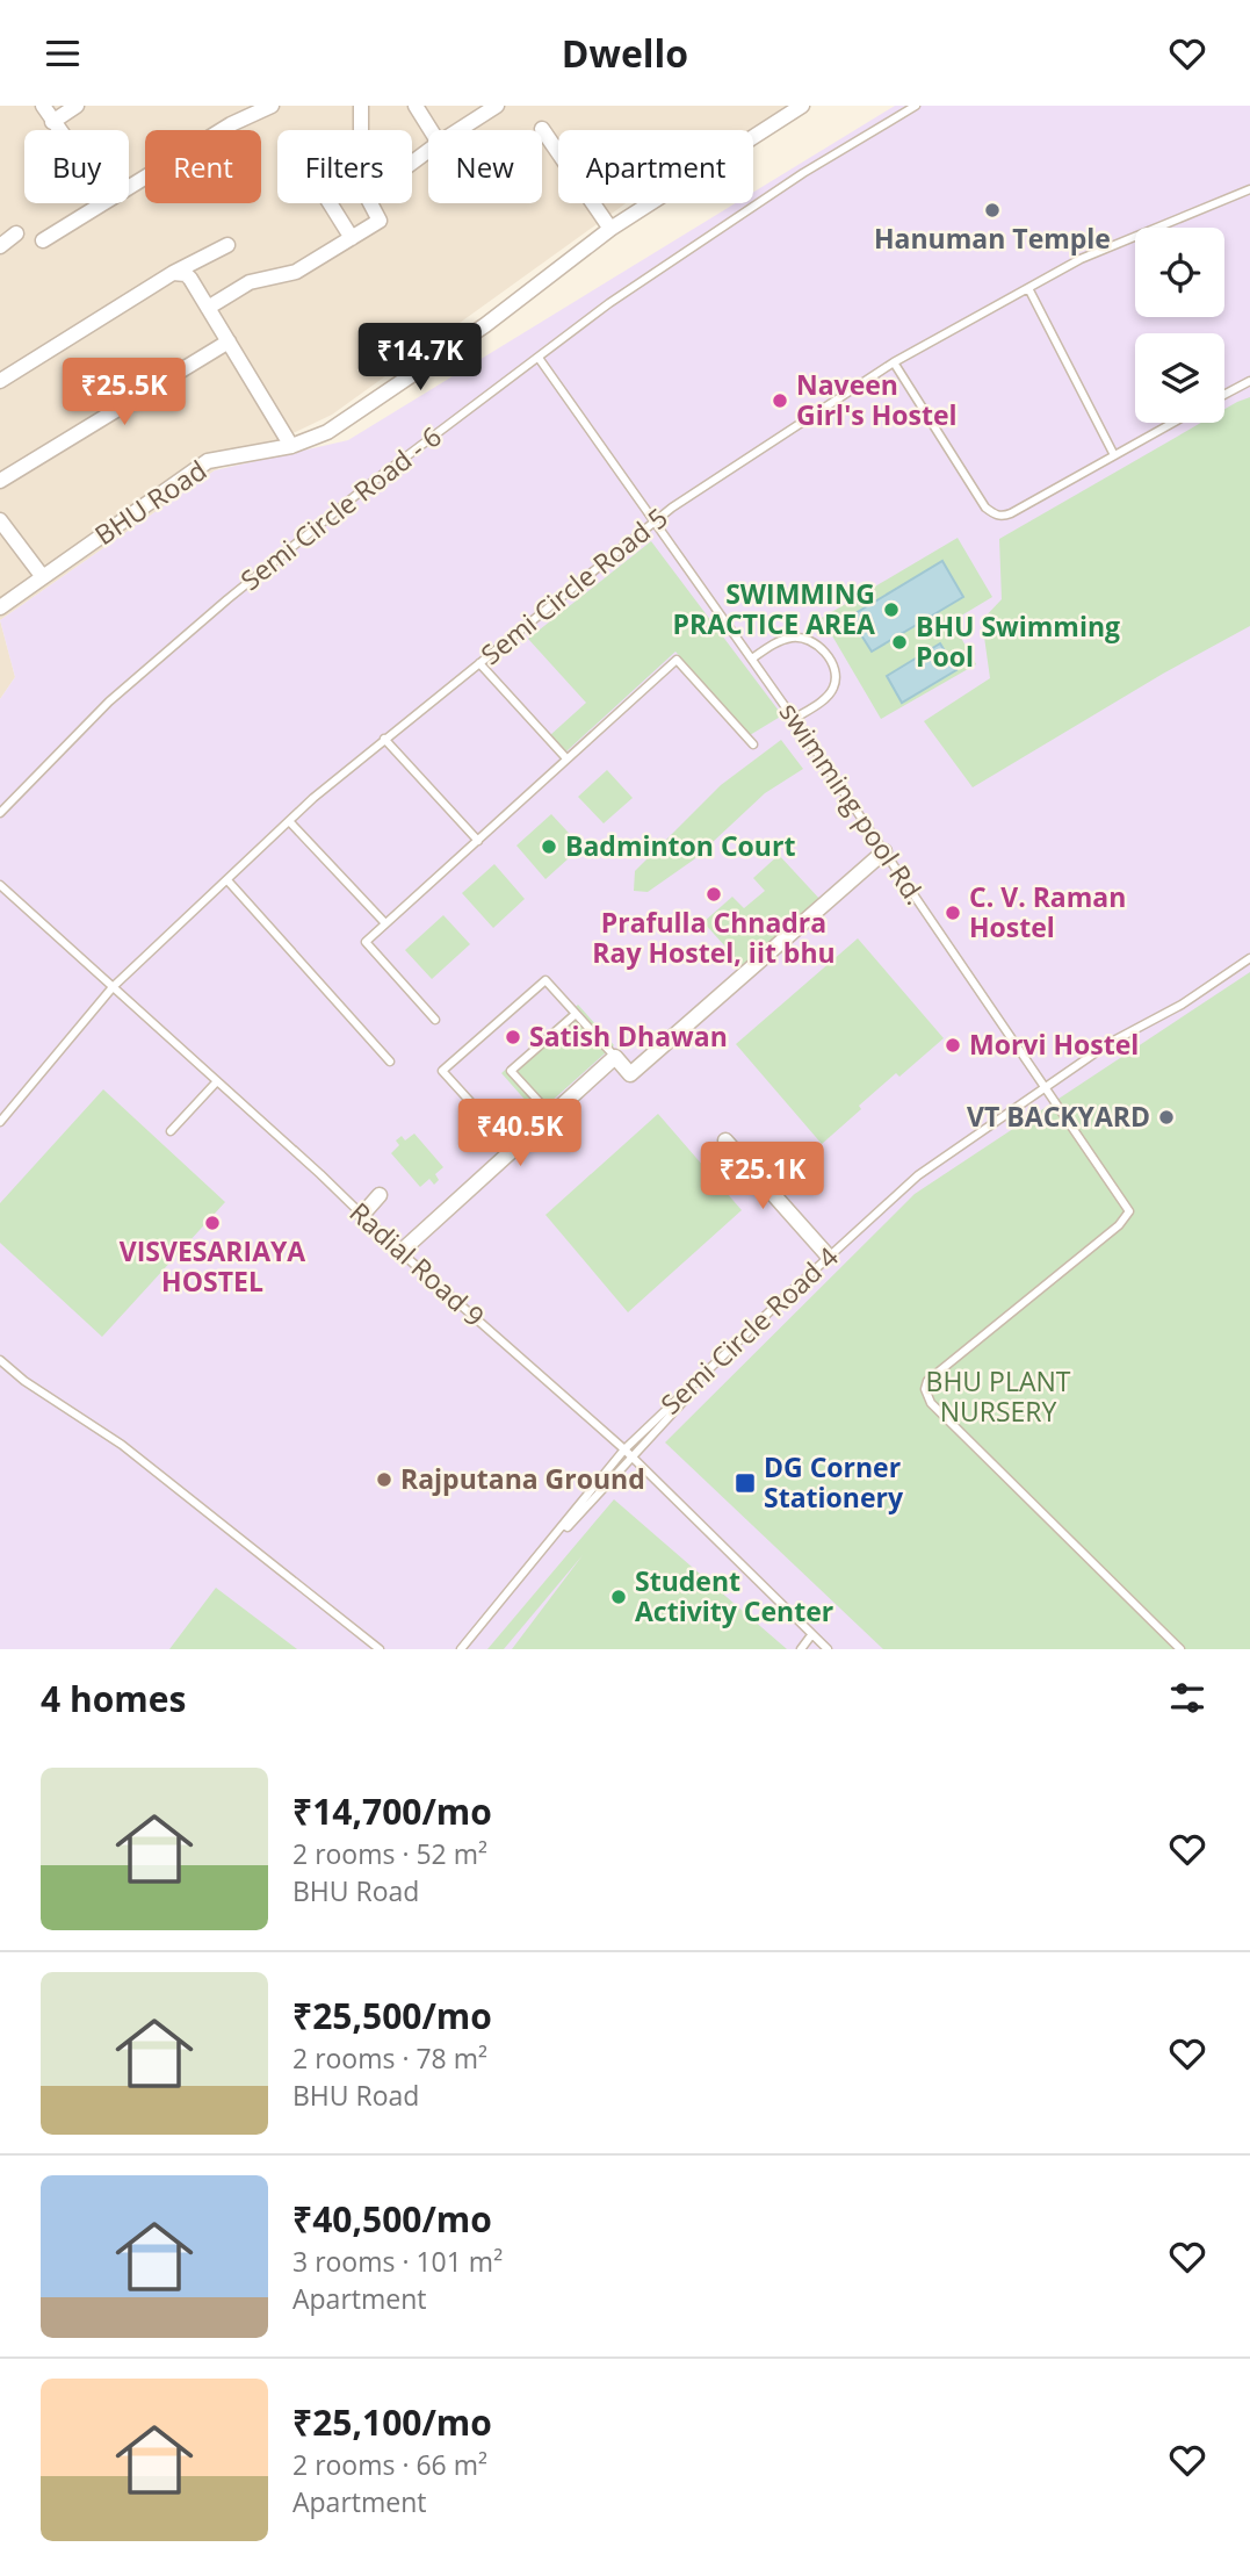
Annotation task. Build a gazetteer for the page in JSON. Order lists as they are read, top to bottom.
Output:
{
  "streets": {
    "street": ["BHU Road"],
    "lane": [
      "Semi Circle Road - 6",
      "Semi Circle Road 5",
      "swimming pool Rd.",
      "Radial Road 9",
      "Semi Circle Road 4"
    ]
  },
  "crossings": [
    ["Semi Circle Road - 6", "swimming pool Rd."],
    ["Semi Circle Road 5", "swimming pool Rd."],
    ["Semi Circle Road 5", "Radial Road 9"],
    ["swimming pool Rd.", "Semi Circle Road 4"],
    ["Radial Road 9", "Semi Circle Road 4"]
  ],
  "parks": ["BHU PLANT NURSERY"],
  "places": {
    "other": [
      "Hanuman Temple",
      "Naveen Girl's Hostel",
      "SWIMMING PRACTICE AREA",
      "BHU Swimming Pool",
      "Badminton Court",
      "Prafulla Chnadra Ray Hostel, iit bhu",
      "C. V. Raman Hostel",
      "Satish Dhawan",
      "Morvi Hostel",
      "VT BACKYARD",
      "VISVESARIAYA HOSTEL",
      "Rajputana Ground",
      "Student Activity Center"
    ],
    "transit": ["DG Corner Stationery"]
  },
  "page": {
    "header": "Dwello",
    "chip": [
      "Buy",
      "Rent",
      "Filters",
      "New",
      "Apartment"
    ],
    "price": [
      "₹14.7K",
      "₹25.5K",
      "₹40.5K",
      "₹25.1K"
    ],
    "heading": "4 homes",
    "list": [
      {
        "name": "₹14,700/mo",
        "note": "2 rooms · 52 m² · BHU Road"
      },
      {
        "name": "₹25,500/mo",
        "note": "2 rooms · 78 m² · BHU Road"
      },
      {
        "name": "₹40,500/mo",
        "note": "3 rooms · 101 m² · Apartment"
      },
      {
        "name": "₹25,100/mo",
        "note": "2 rooms · 66 m² · Apartment"
      }
    ]
  }
}
